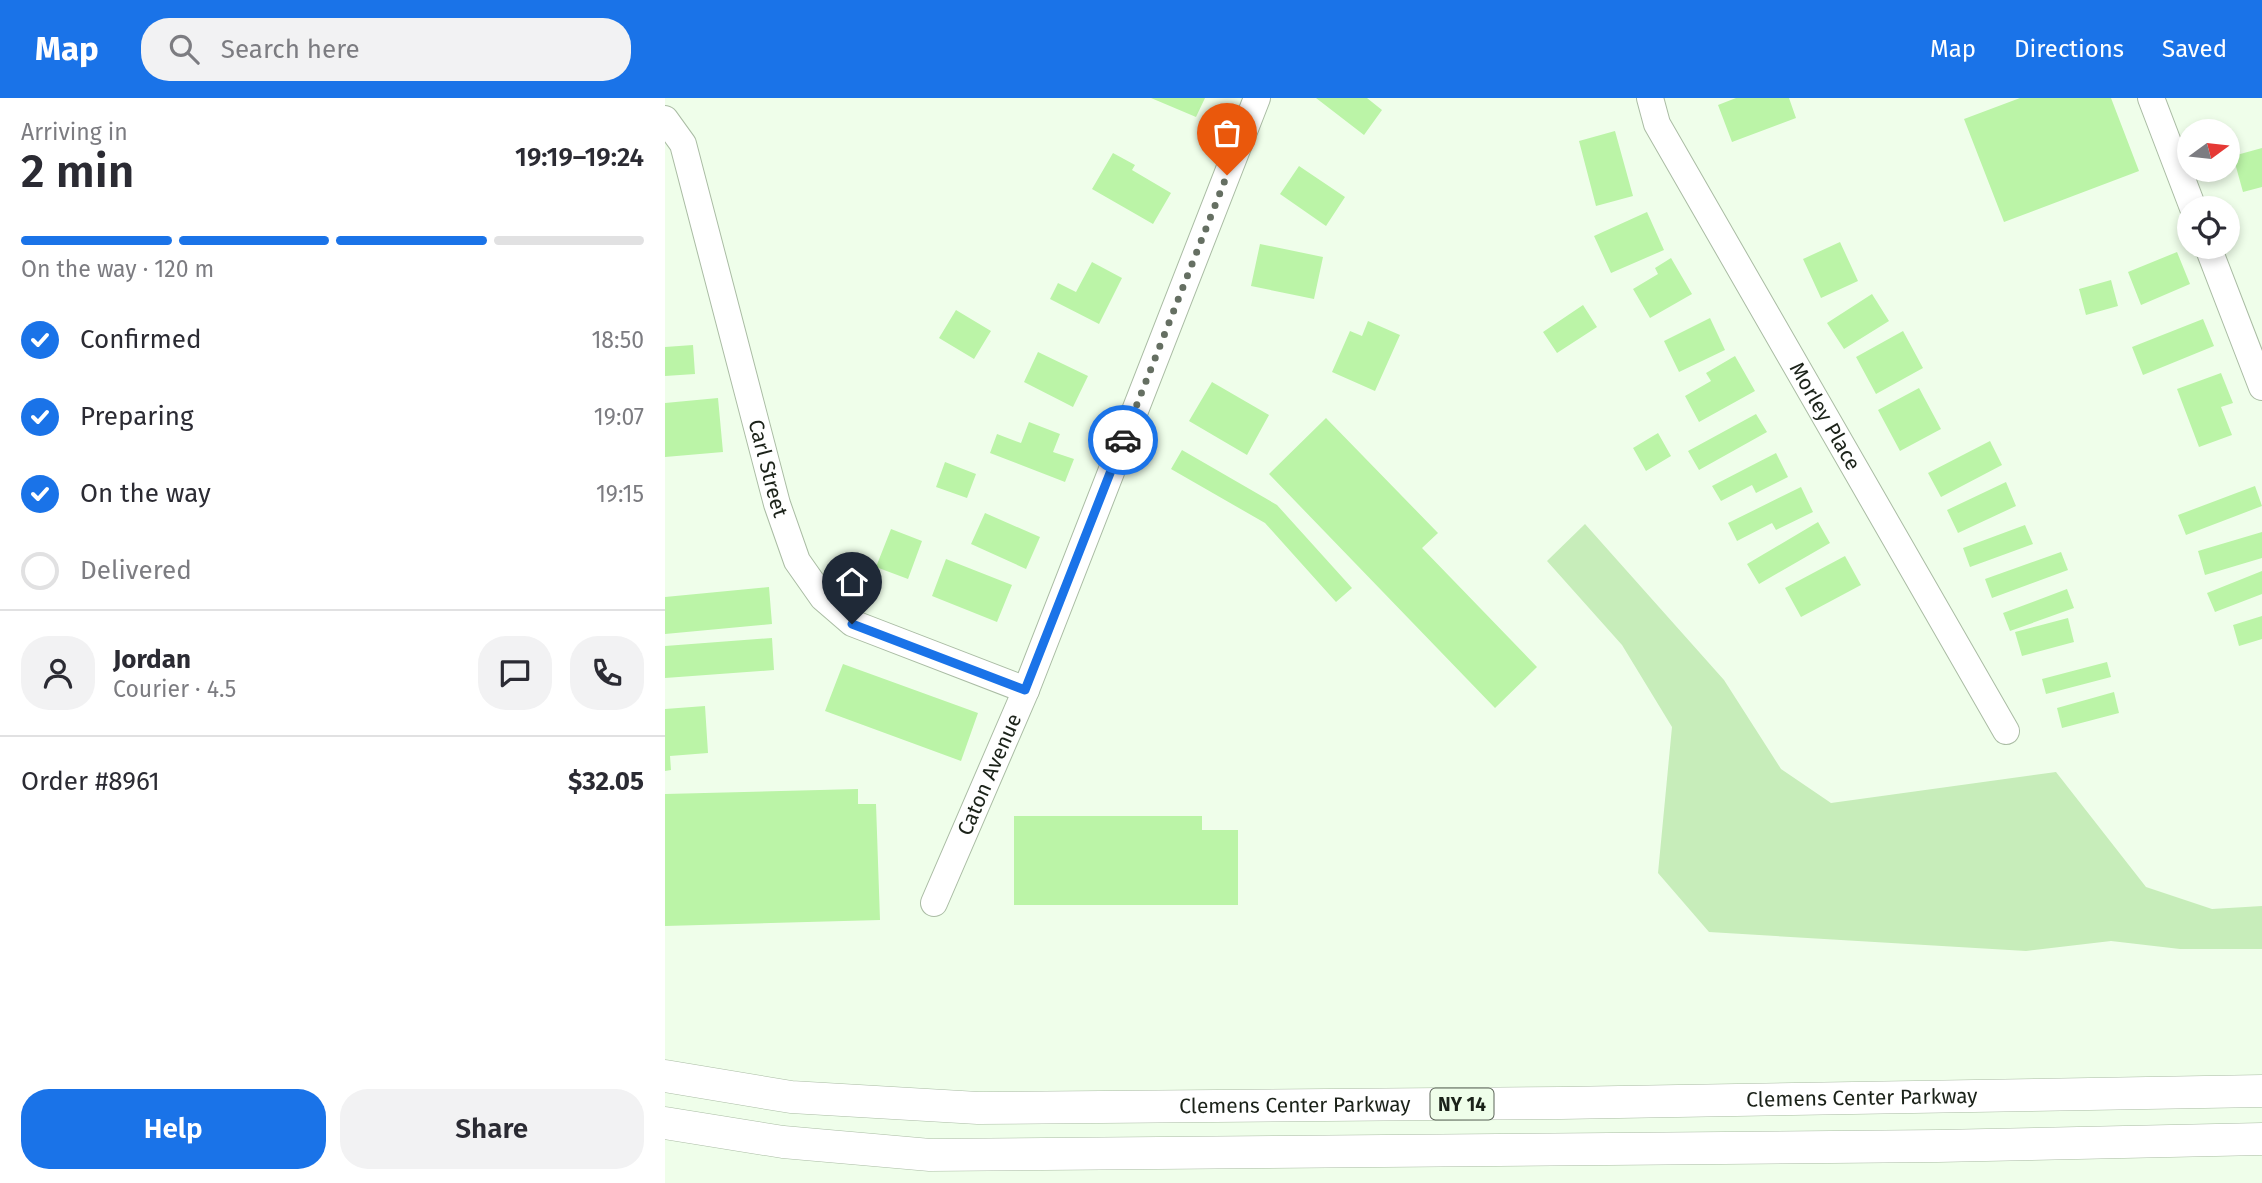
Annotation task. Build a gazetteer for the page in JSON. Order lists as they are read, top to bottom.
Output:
{
  "streets": {
    "main road": ["Clemens Center Parkway", "NY 14"],
    "street": ["Morley Place", "Carl Street", "Caton Avenue"]
  },
  "crossings": [
    ["Carl Street", "Caton Avenue"]
  ],
  "north": "right",
  "page": {
    "header": "Map",
    "search": "Search here",
    "nav": ["Map", "Directions", "Saved"],
    "heading": ["2 min", "Arriving in", "19:19–19:24"],
    "panel": [
      "Jordan",
      "Courier · 4.5",
      "Order #8961",
      "$32.05"
    ],
    "bar": "On the way · 120 m",
    "list": [
      ["Confirmed", "18:50"],
      ["Preparing", "19:07"],
      ["On the way", "19:15"],
      "Delivered"
    ],
    "buttons": ["Help", "Share"]
  }
}
